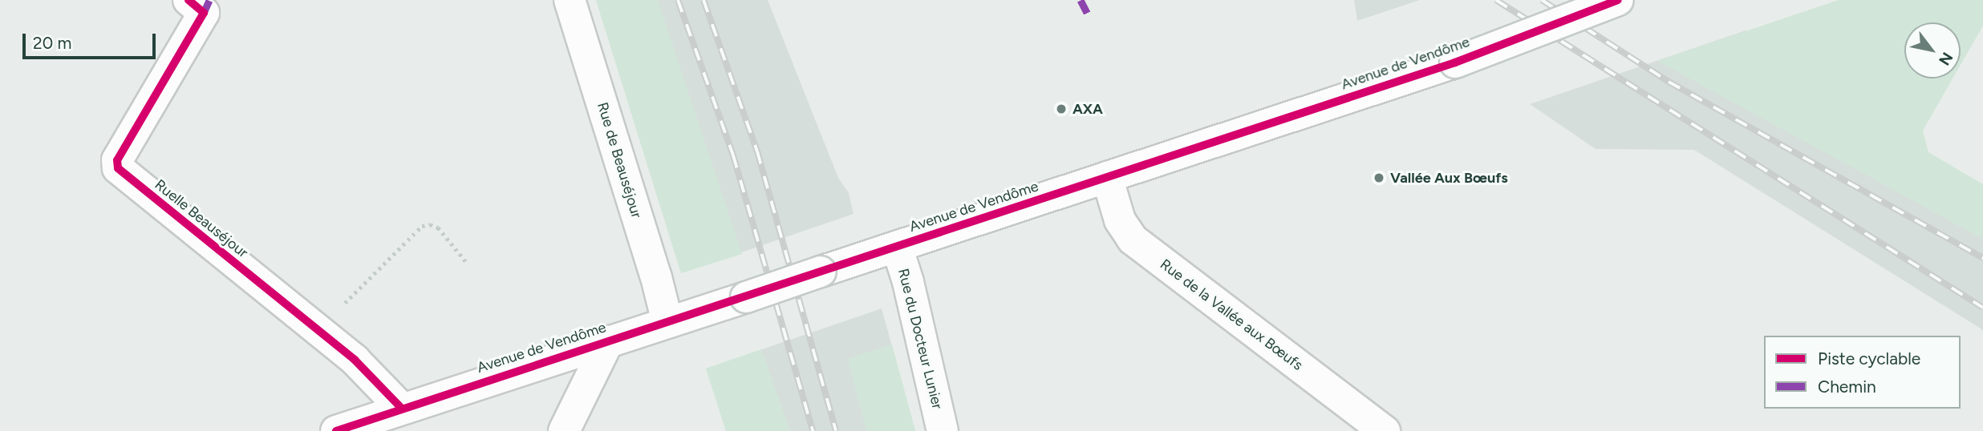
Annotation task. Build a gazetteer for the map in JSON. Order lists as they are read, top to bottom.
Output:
{
  "streets": {
    "street": [
      "Avenue de Vendôme",
      "Rue de Beauséjour",
      "Ruelle Beauséjour",
      "Rue de la Vallée aux Bœufs",
      "Rue du Docteur Lunier"
    ]
  },
  "crossings": [
    ["Avenue de Vendôme", "Rue de Beauséjour"],
    ["Avenue de Vendôme", "Ruelle Beauséjour"],
    ["Avenue de Vendôme", "Rue de la Vallée aux Bœufs"],
    ["Avenue de Vendôme", "Rue du Docteur Lunier"]
  ],
  "places": ["AXA", "Vallée Aux Bœufs"],
  "legend": ["Piste cyclable", "Chemin"],
  "scale_bar": "20 m",
  "north": "bottom right"
}
